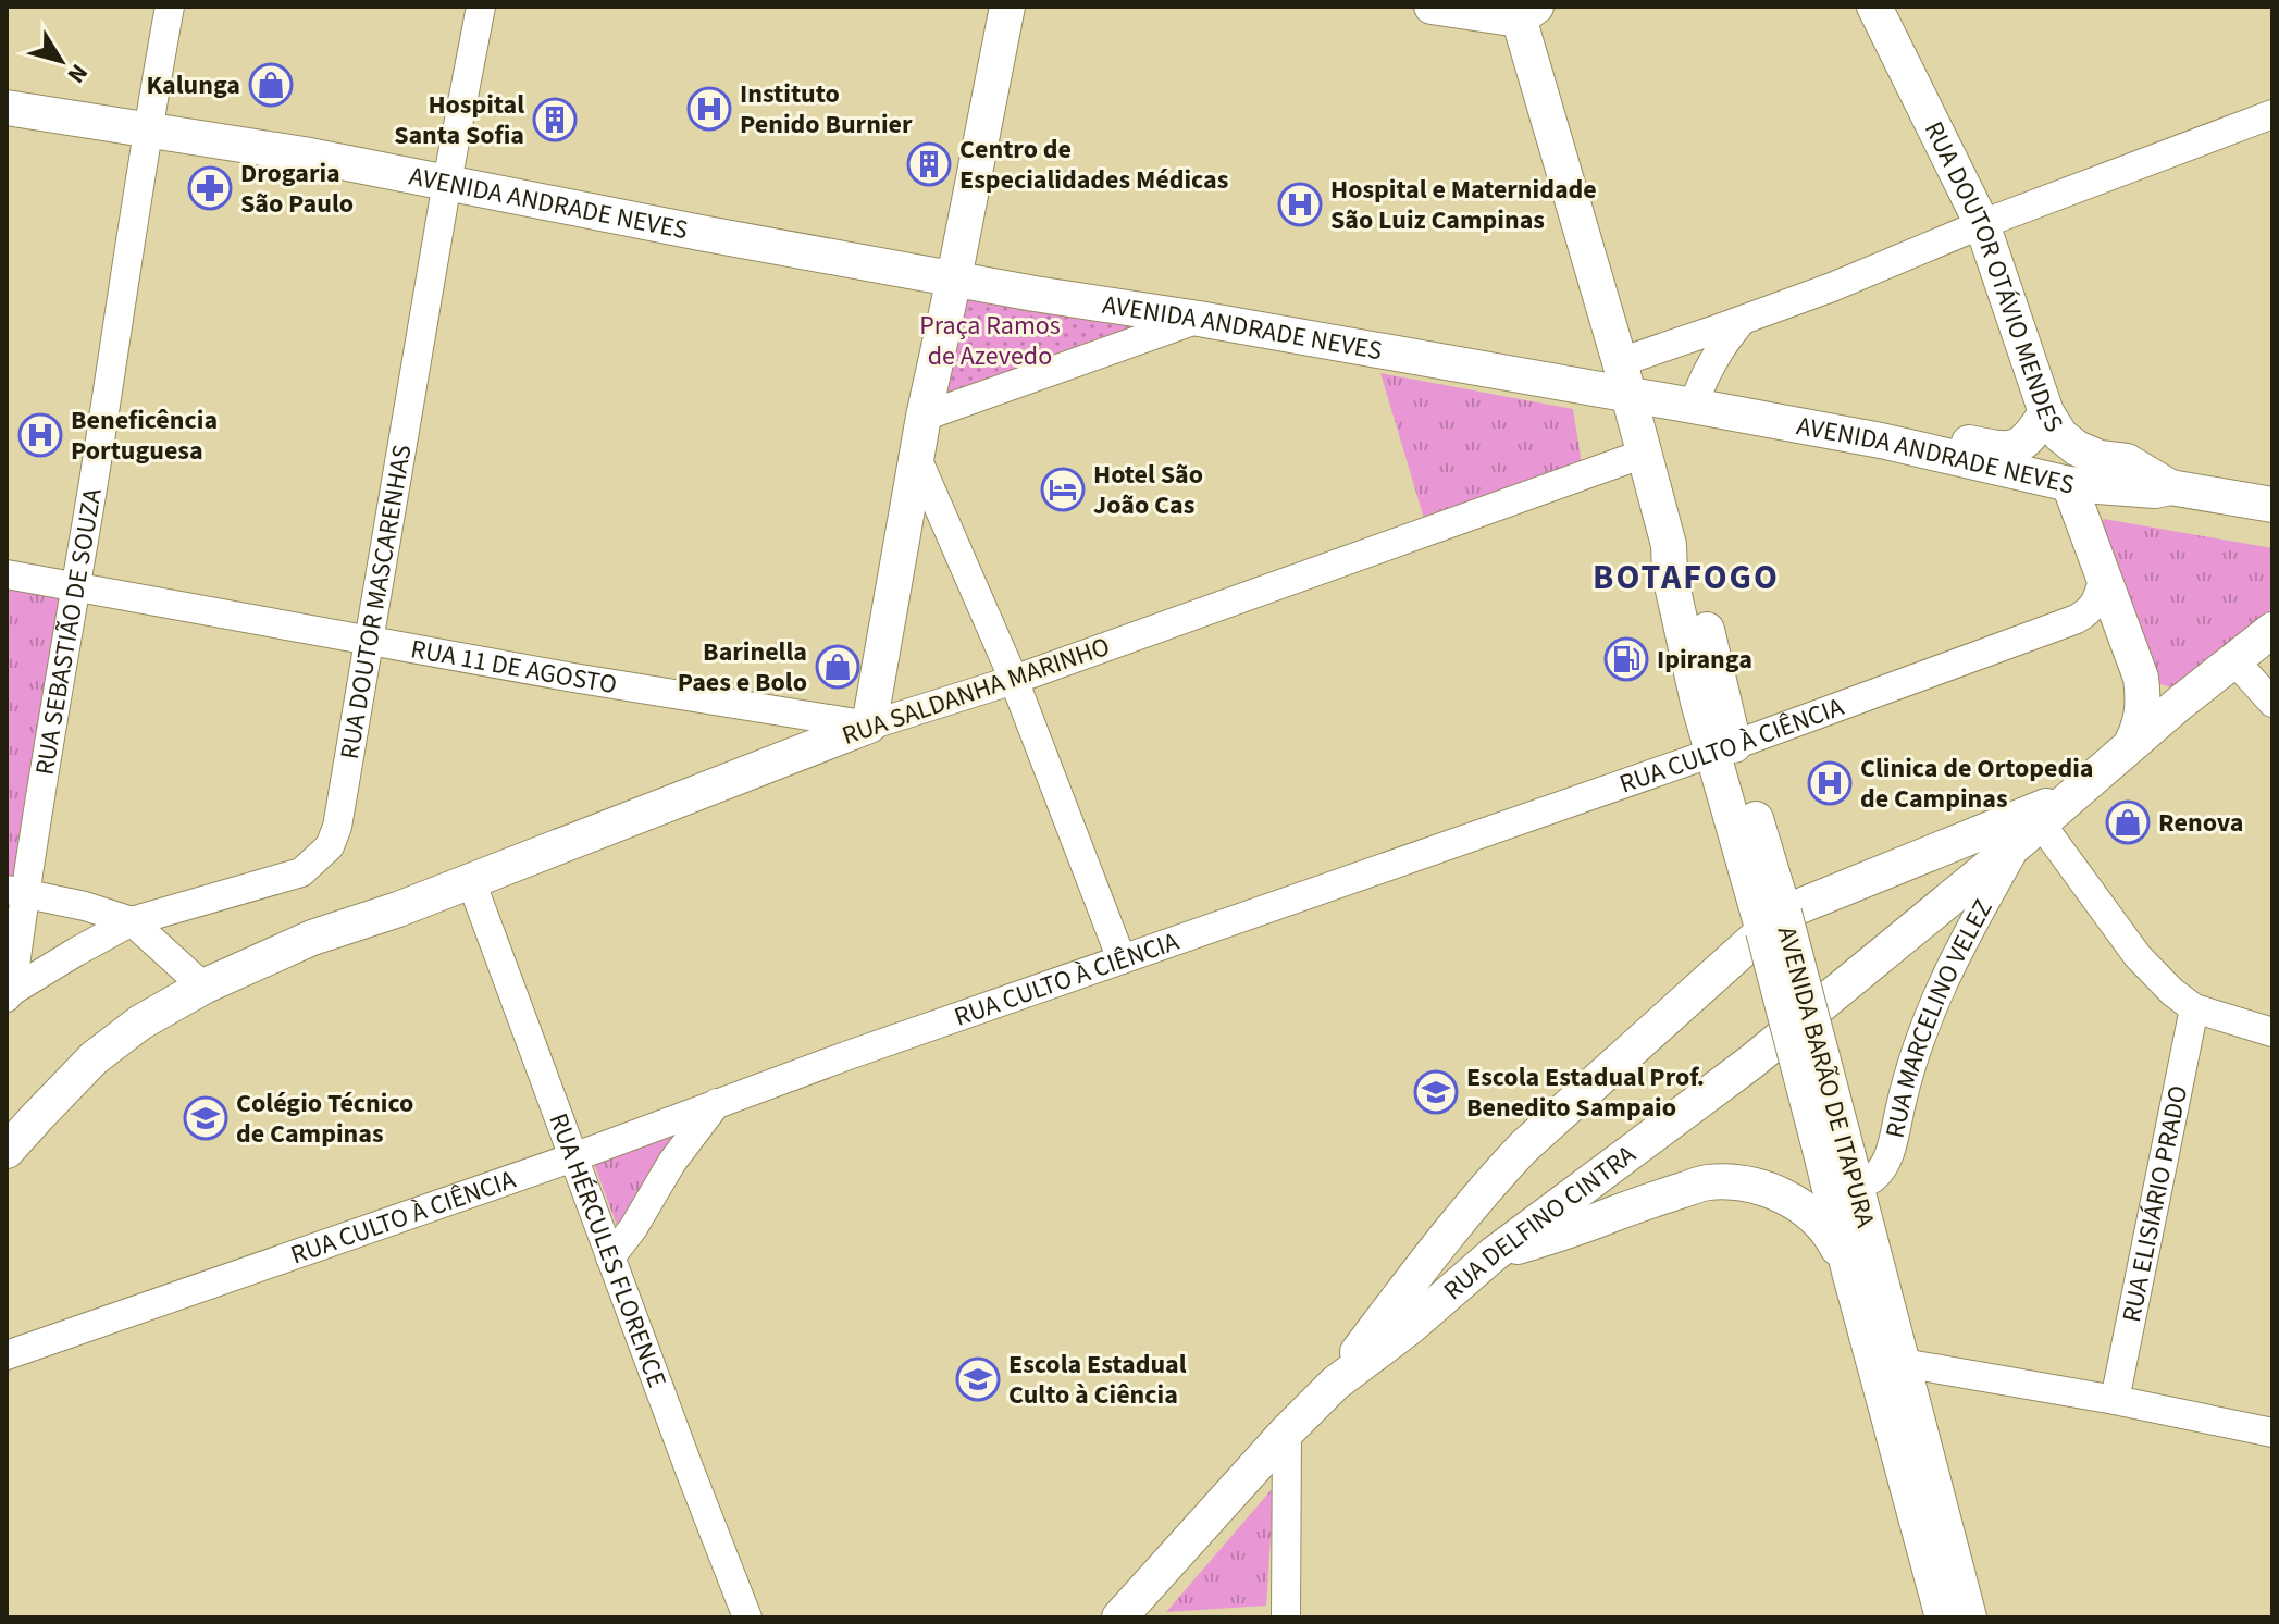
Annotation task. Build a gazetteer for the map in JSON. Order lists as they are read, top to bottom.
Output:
{
  "streets": {
    "main road": [
      "AVENIDA ANDRADE NEVES",
      "RUA DOUTOR OTÁVIO MENDES",
      "RUA SALDANHA MARINHO",
      "AVENIDA BARÃO DE ITAPURA",
      "RUA DELFINO CINTRA"
    ],
    "street": [
      "RUA DOUTOR MASCARENHAS",
      "RUA SEBASTIÃO DE SOUZA",
      "RUA 11 DE AGOSTO",
      "RUA CULTO À CIÊNCIA",
      "RUA MARCELINO VELEZ",
      "RUA ELISIÁRIO PRADO",
      "RUA HÉRCULES FLORENCE"
    ]
  },
  "crossings": [
    ["AVENIDA ANDRADE NEVES", "RUA DOUTOR OTÁVIO MENDES"],
    ["AVENIDA ANDRADE NEVES", "RUA DOUTOR MASCARENHAS"],
    ["AVENIDA ANDRADE NEVES", "RUA SEBASTIÃO DE SOUZA"],
    ["AVENIDA ANDRADE NEVES", "AVENIDA BARÃO DE ITAPURA"],
    ["RUA DOUTOR MASCARENHAS", "RUA SEBASTIÃO DE SOUZA"],
    ["RUA DOUTOR MASCARENHAS", "RUA 11 DE AGOSTO"],
    ["RUA SEBASTIÃO DE SOUZA", "RUA 11 DE AGOSTO"],
    ["RUA 11 DE AGOSTO", "RUA SALDANHA MARINHO"],
    ["RUA SALDANHA MARINHO", "AVENIDA BARÃO DE ITAPURA"],
    ["RUA SALDANHA MARINHO", "RUA HÉRCULES FLORENCE"],
    ["RUA CULTO À CIÊNCIA", "AVENIDA BARÃO DE ITAPURA"],
    ["RUA CULTO À CIÊNCIA", "RUA HÉRCULES FLORENCE"],
    ["RUA MARCELINO VELEZ", "AVENIDA BARÃO DE ITAPURA"],
    ["RUA MARCELINO VELEZ", "RUA DELFINO CINTRA"]
  ],
  "districts": ["BOTAFOGO"],
  "parks": ["Praça Ramos de Azevedo"],
  "places": {
    "shop": ["Kalunga", "Barinella Paes e Bolo", "Renova"],
    "hospital": [
      "Instituto Penido Burnier",
      "Hospital e Maternidade São Luiz Campinas",
      "Beneficência Portuguesa",
      "Clinica de Ortopedia de Campinas"
    ],
    "building": ["Hospital Santa Sofia", "Centro de Especialidades Médicas"],
    "pharmacy": ["Drogaria São Paulo"],
    "hotel": ["Hotel São João Cas"],
    "fuel station": ["Ipiranga"],
    "school or university": ["Escola Estadual Prof. Benedito Sampaio", "Colégio Técnico de Campinas", "Escola Estadual Culto à Ciência"]
  },
  "north": "bottom right"
}
